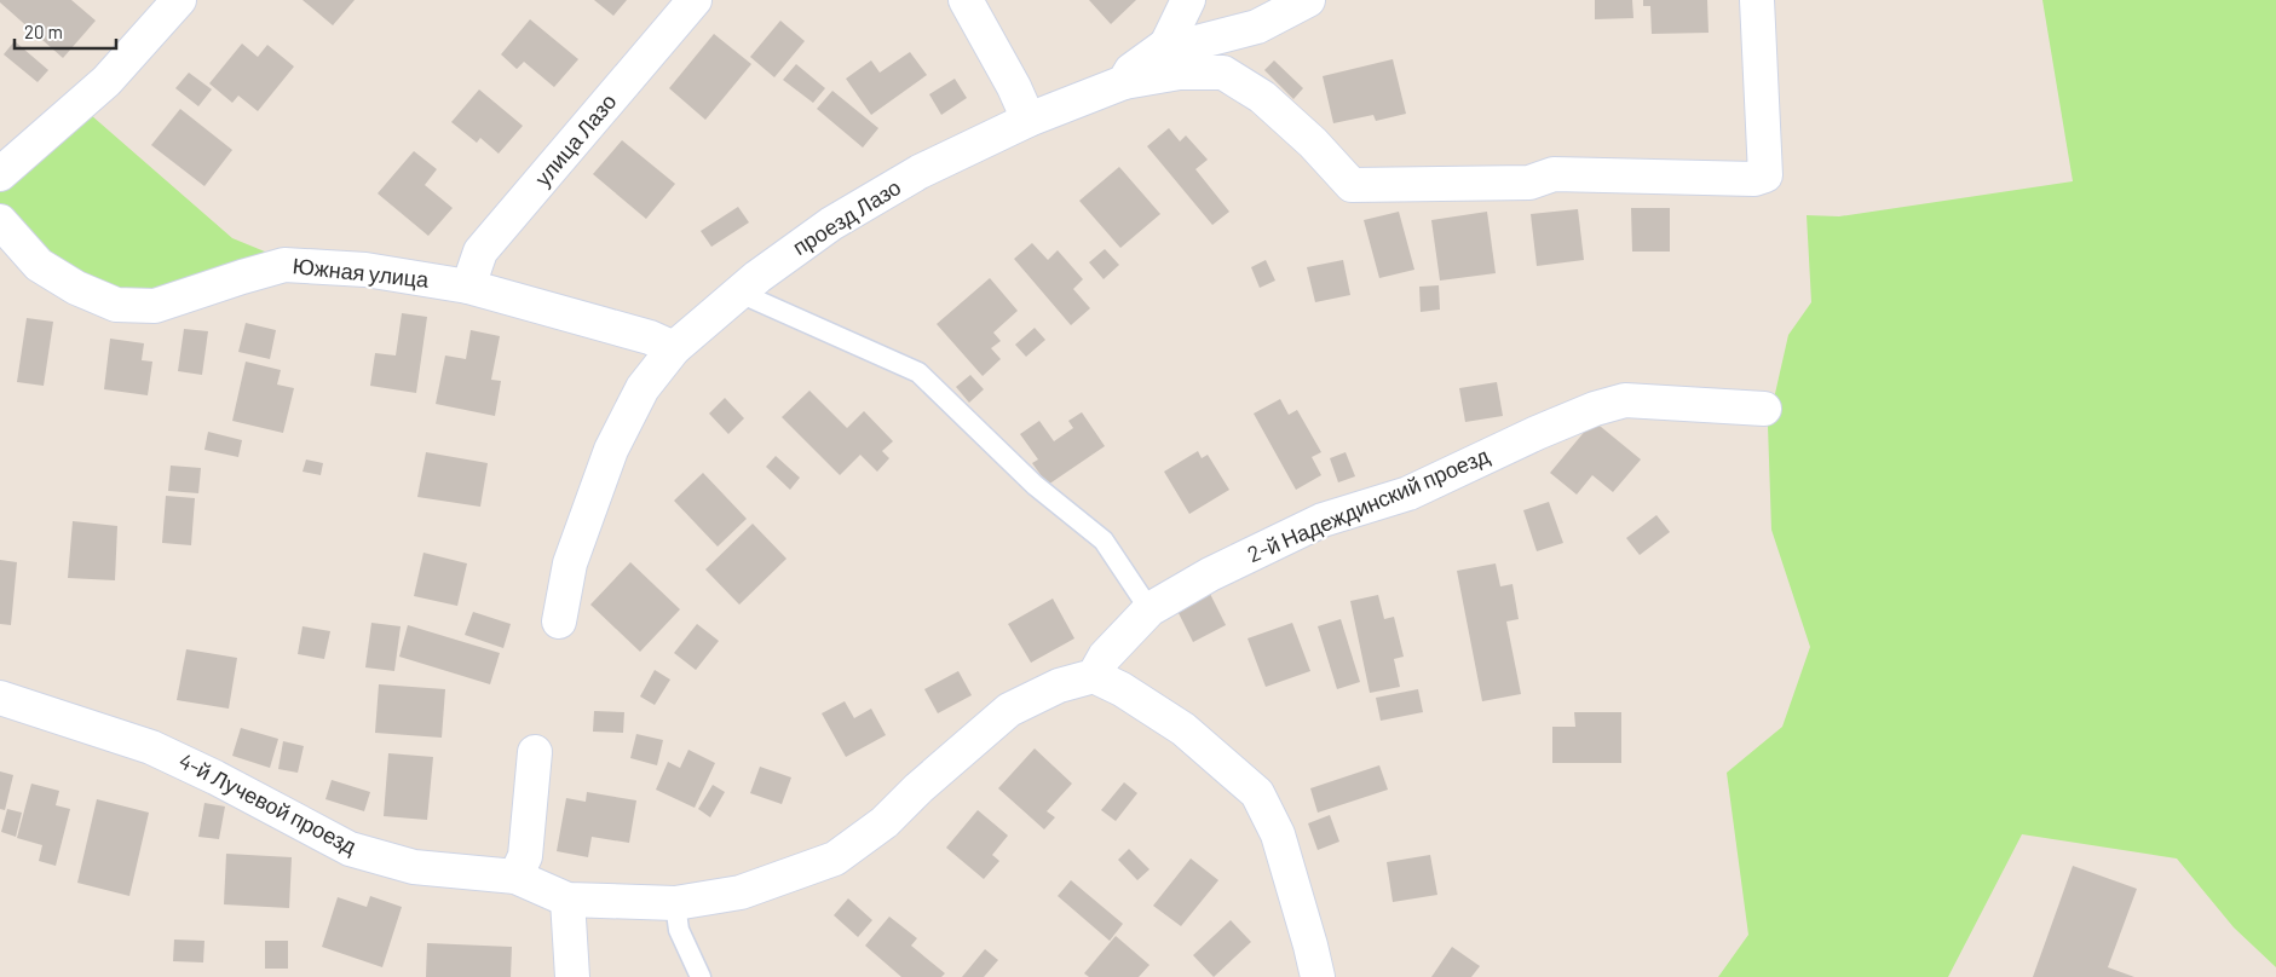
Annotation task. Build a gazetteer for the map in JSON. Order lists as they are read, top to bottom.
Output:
{
  "streets": {
    "street": [
      "улица Лазо",
      "проезд Лазо",
      "Южная улица",
      "2-й Надеждинский проезд",
      "4-й Лучевой проезд"
    ]
  },
  "crossings": [
    ["улица Лазо", "Южная улица"],
    ["проезд Лазо", "Южная улица"]
  ],
  "scale_bar": "20 m"
}
